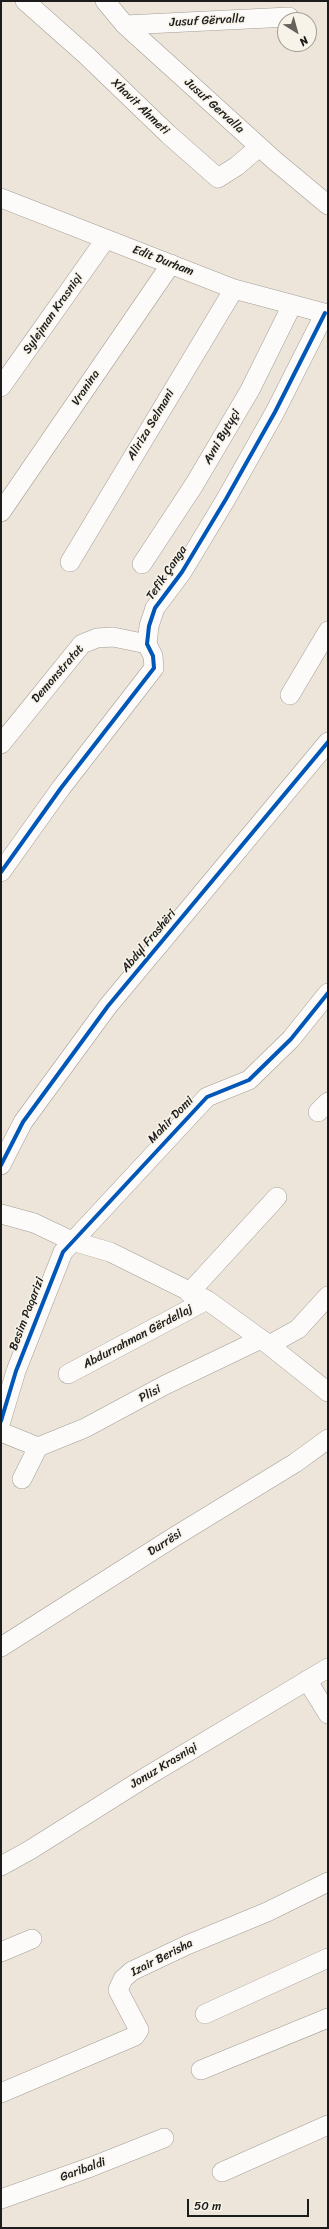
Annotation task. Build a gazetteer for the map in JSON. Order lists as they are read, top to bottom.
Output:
{
  "streets": {
    "street": [
      "Jusuf Gërvalla",
      "Jusuf Gervalla",
      "Xhavit Ahmeti",
      "Edit Durham",
      "Sylejman Krasniqi",
      "Vranina",
      "Aliriza Selmani",
      "Avni Bytyçi",
      "Tefik Çanga",
      "Demonstratat",
      "Abdyl Frashëri",
      "Mahir Domi",
      "Besim Paqarizi",
      "Abdurrahman Gërdellaj",
      "Plisi",
      "Durrësi",
      "Jonuz Krasniqi",
      "Izair Berisha",
      "Garibaldi"
    ]
  },
  "crossings": [
    ["Jusuf Gërvalla", "Jusuf Gervalla"],
    ["Jusuf Gervalla", "Xhavit Ahmeti"],
    ["Edit Durham", "Sylejman Krasniqi"],
    ["Edit Durham", "Vranina"],
    ["Edit Durham", "Aliriza Selmani"],
    ["Edit Durham", "Avni Bytyçi"],
    ["Edit Durham", "Tefik Çanga"],
    ["Tefik Çanga", "Demonstratat"],
    ["Mahir Domi", "Besim Paqarizi"],
    ["Mahir Domi", "Abdurrahman Gërdellaj"],
    ["Besim Paqarizi", "Abdurrahman Gërdellaj"],
    ["Abdurrahman Gërdellaj", "Plisi"]
  ],
  "scale_bar": "50 m",
  "north": "bottom right"
}
